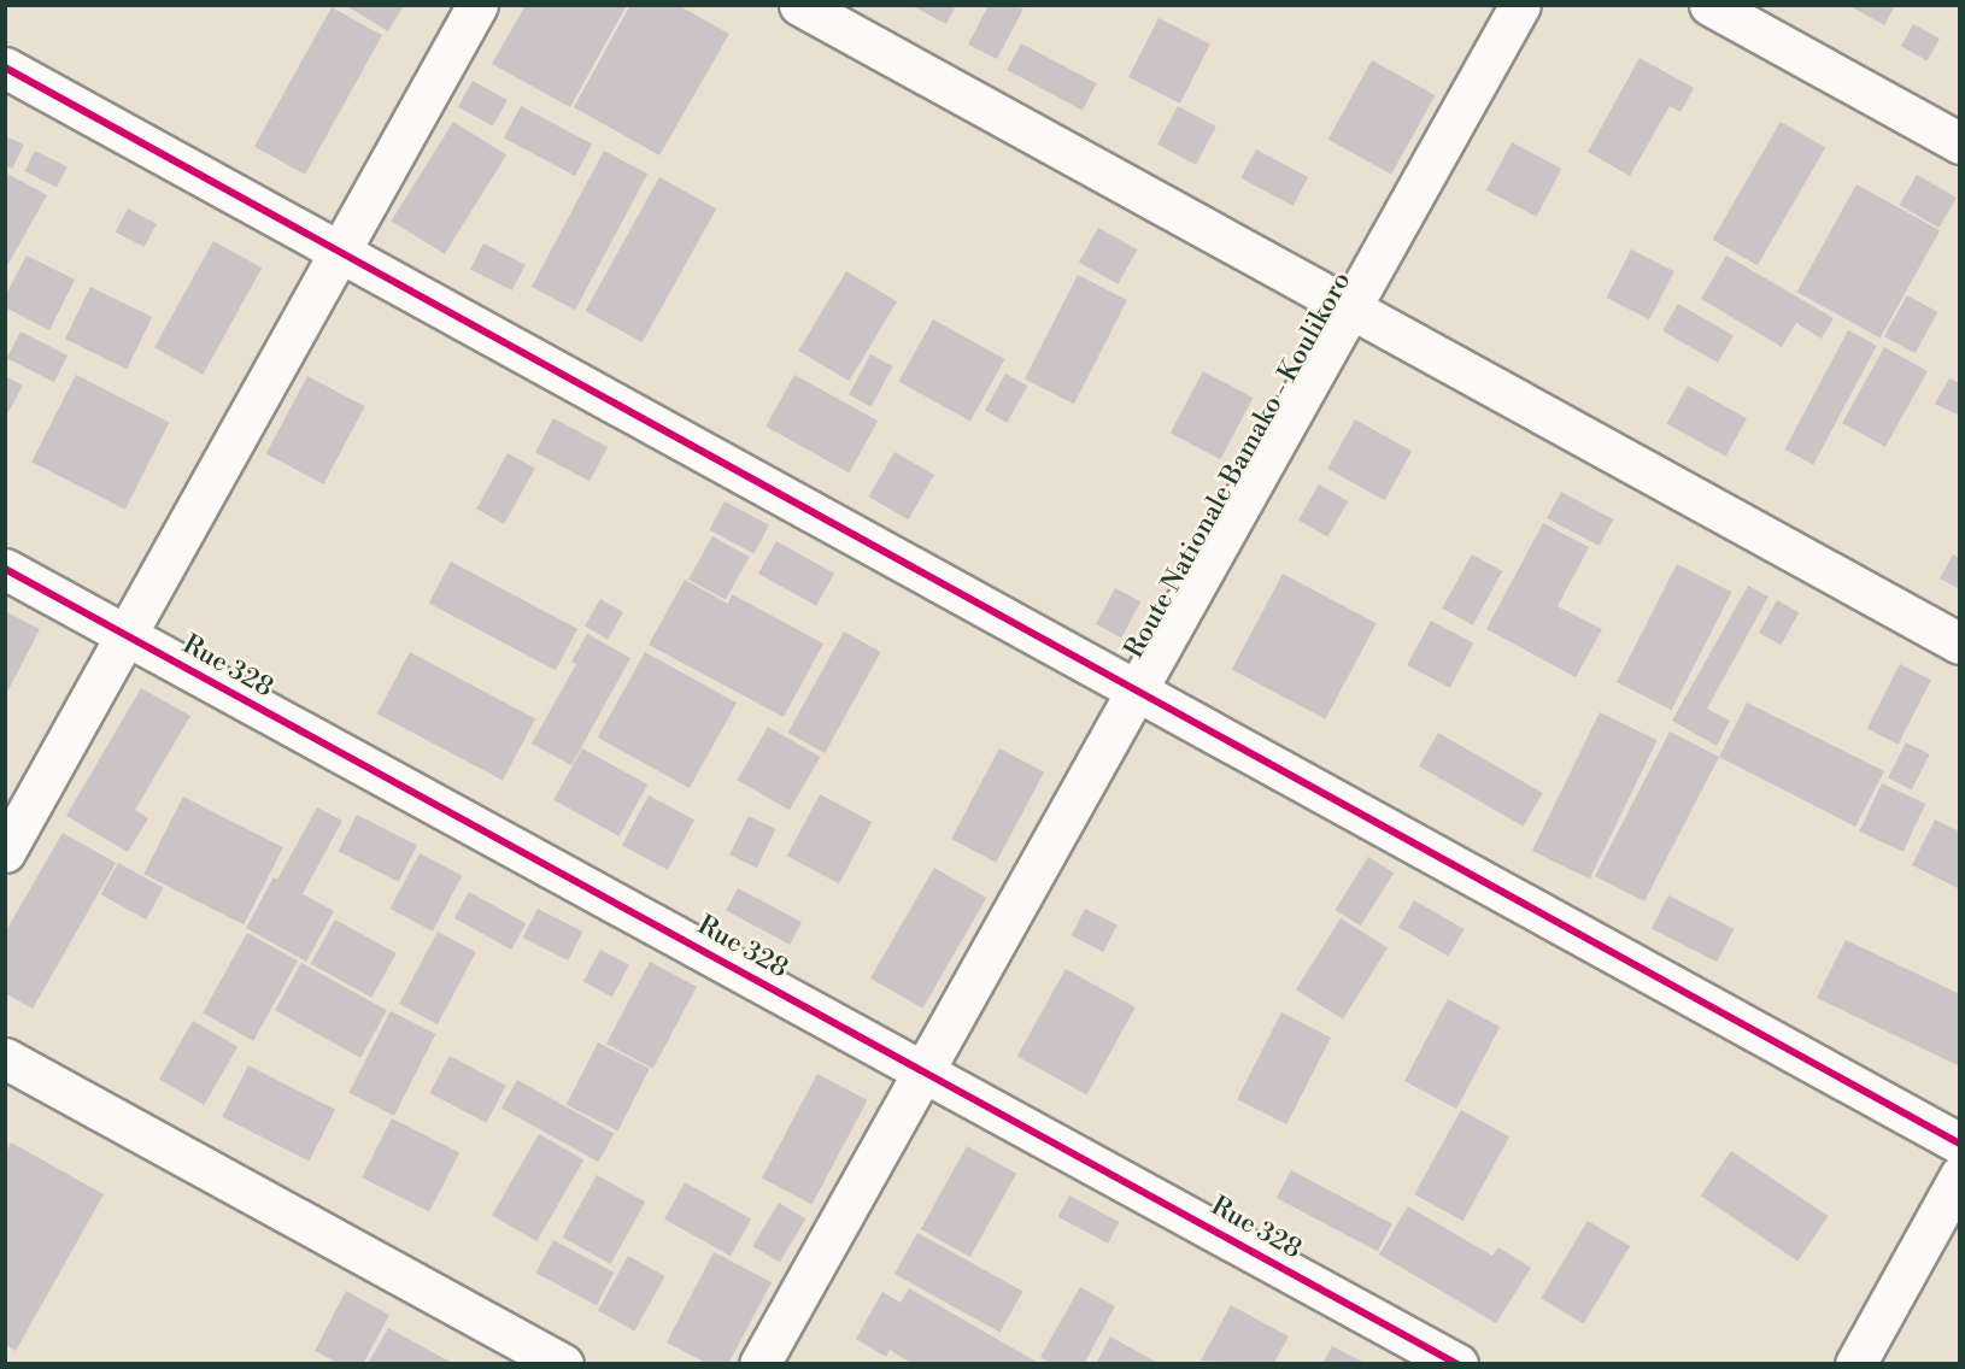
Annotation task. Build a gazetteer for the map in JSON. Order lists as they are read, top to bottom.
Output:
{
  "streets": {
    "street": ["Route Nationale Bamako - Koulikoro", "Rue 328"]
  },
  "crossings": [
    ["Route Nationale Bamako - Koulikoro", "Rue 328"]
  ]
}
